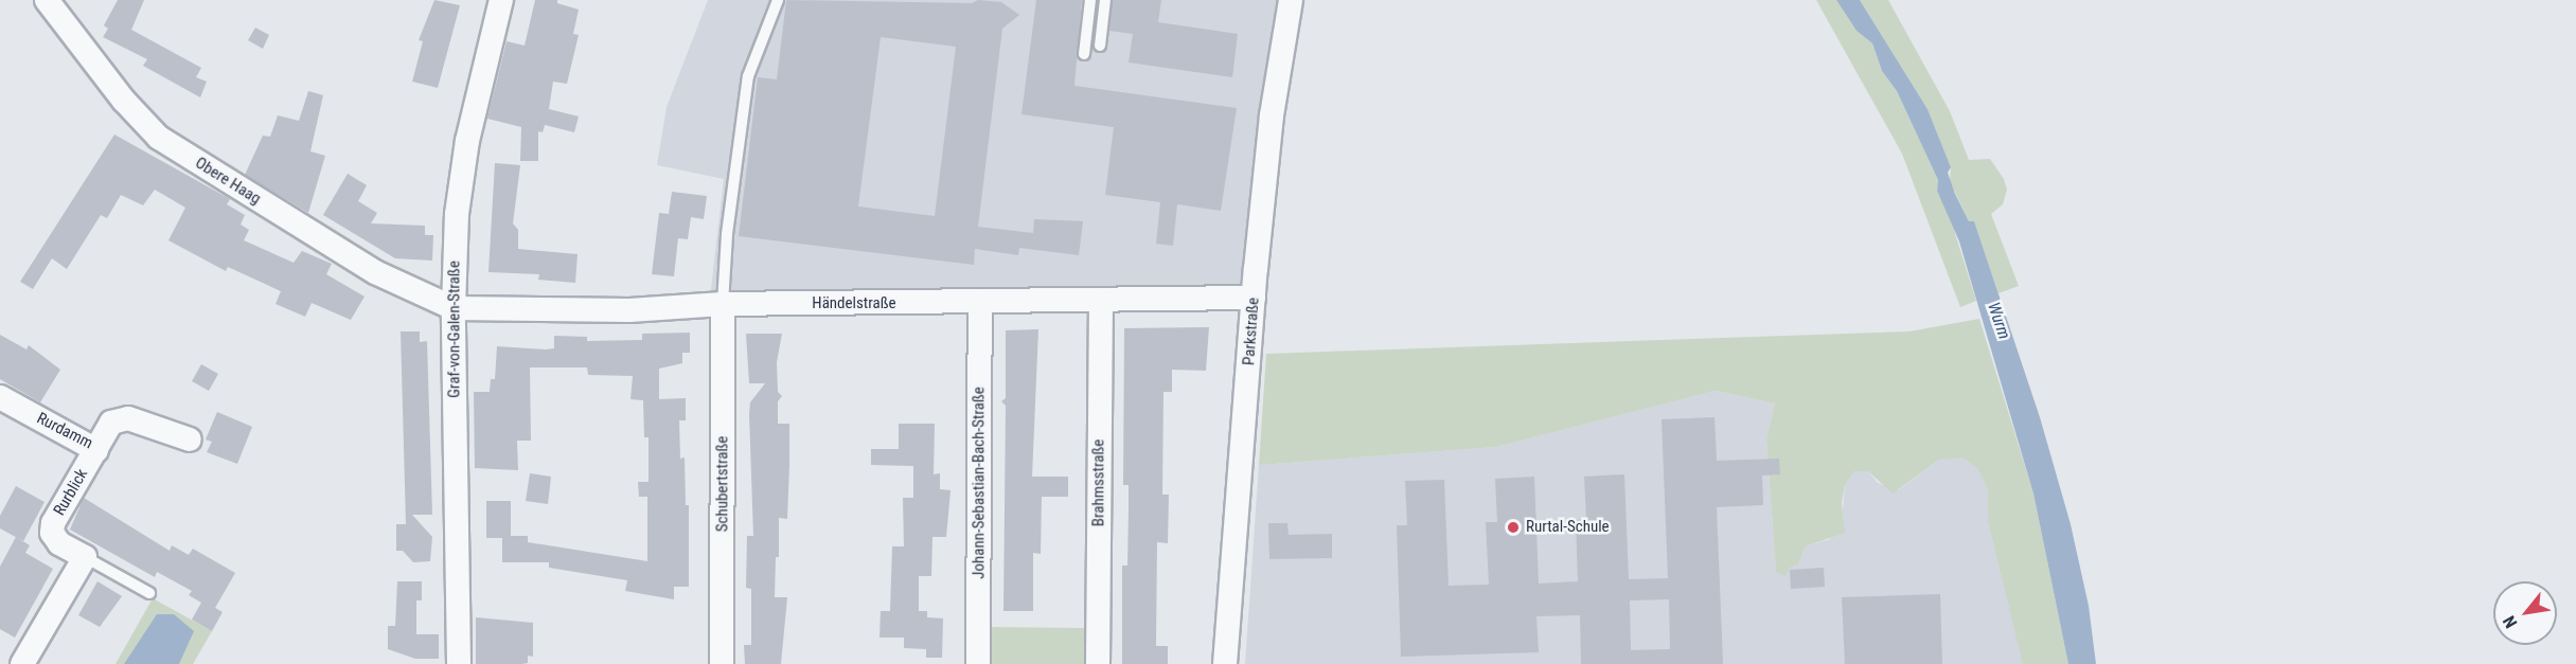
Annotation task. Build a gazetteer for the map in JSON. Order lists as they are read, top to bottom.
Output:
{
  "streets": {
    "street": [
      "Obere Haag",
      "Händelstraße",
      "Graf-von-Galen-Straße",
      "Parkstraße",
      "Rurdamm",
      "Johann-Sebastian-Bach-Straße",
      "Brahmsstraße",
      "Schubertstraße",
      "Rurblick"
    ]
  },
  "crossings": [
    ["Obere Haag", "Händelstraße"],
    ["Obere Haag", "Graf-von-Galen-Straße"],
    ["Händelstraße", "Graf-von-Galen-Straße"],
    ["Händelstraße", "Parkstraße"],
    ["Händelstraße", "Johann-Sebastian-Bach-Straße"],
    ["Händelstraße", "Brahmsstraße"],
    ["Händelstraße", "Schubertstraße"],
    ["Rurdamm", "Rurblick"]
  ],
  "water": ["Wurm"],
  "places": ["Rurtal-Schule"],
  "north": "bottom left"
}
